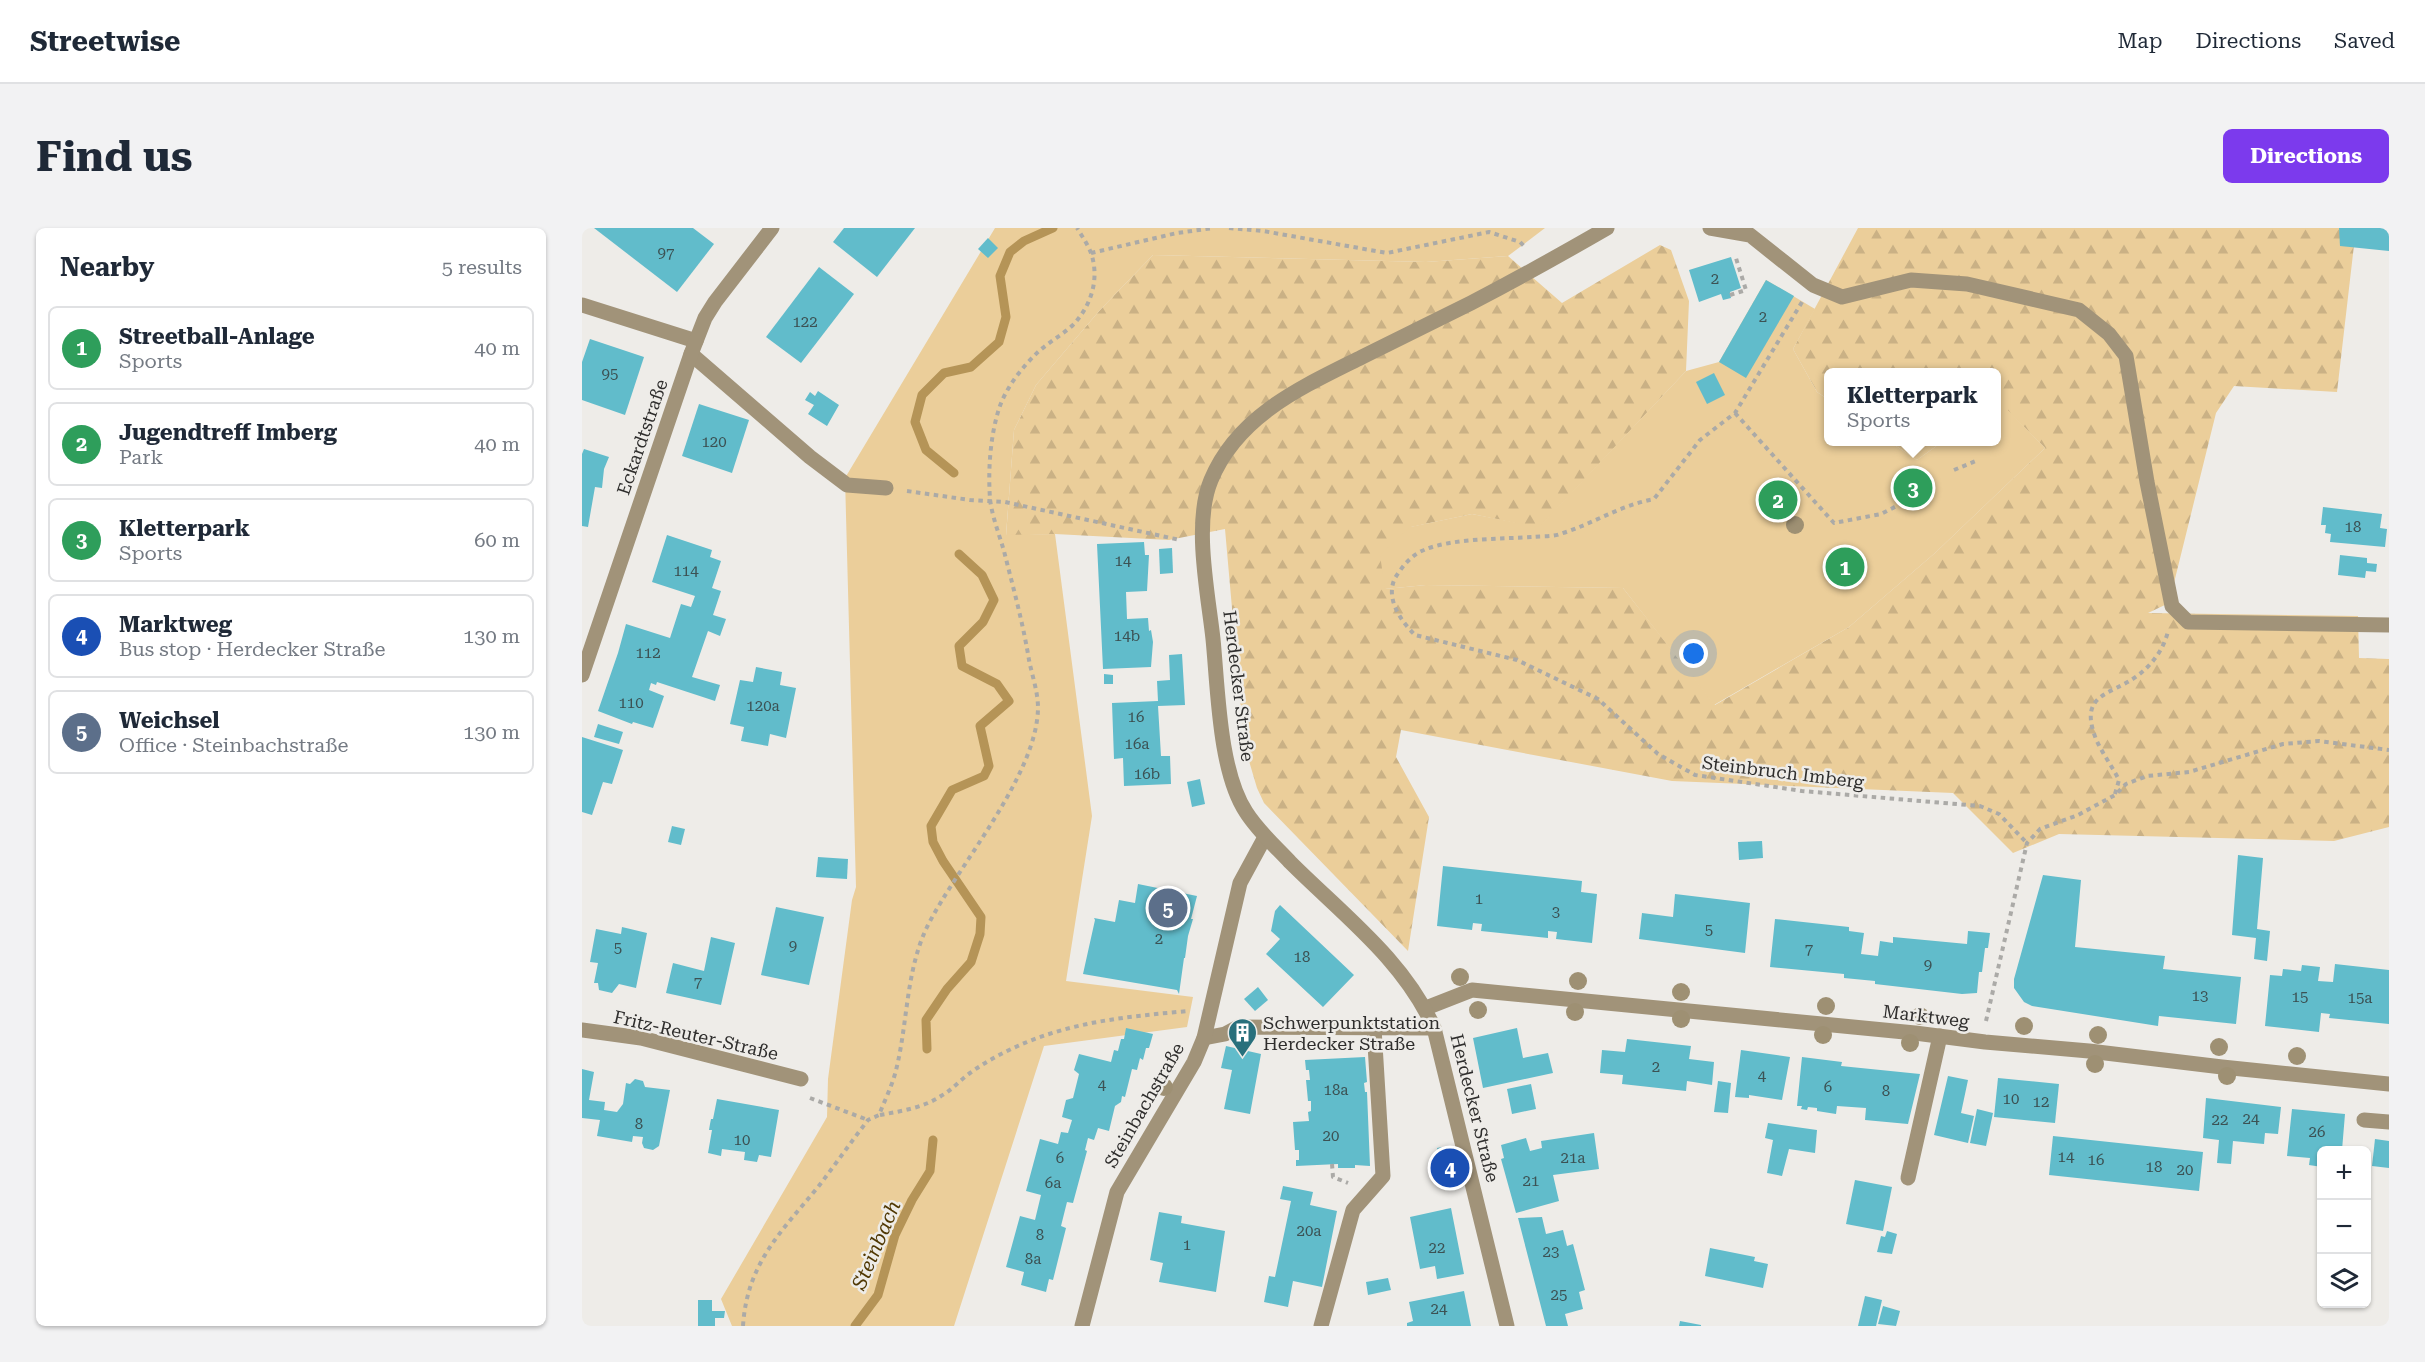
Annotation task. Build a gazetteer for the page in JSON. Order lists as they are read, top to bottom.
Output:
{
  "streets": {
    "street": [
      "Eckardtstraße",
      "Herdecker Straße",
      "Marktweg",
      "Fritz-Reuter-Straße",
      "Steinbachstraße"
    ],
    "path": ["Steinbruch Imberg"]
  },
  "crossings": [
    ["Herdecker Straße", "Marktweg"],
    ["Herdecker Straße", "Steinbachstraße"]
  ],
  "water": ["Steinbach"],
  "places": {
    "building": ["Schwerpunktstation Herdecker Straße"]
  },
  "house_numbers": [
    "97",
    "2",
    "2",
    "122",
    "95",
    "120",
    "18",
    "14",
    "114",
    "14b",
    "112",
    "110",
    "120a",
    "16",
    "16a",
    "16b",
    "1",
    "3",
    "5",
    "2",
    "9",
    "5",
    "7",
    "18",
    "9",
    "7",
    "13",
    "15",
    "15a",
    "2",
    "4",
    "4",
    "6",
    "18a",
    "8",
    "10",
    "12",
    "24",
    "22",
    "8",
    "26",
    "20",
    "10",
    "14",
    "6",
    "21a",
    "16",
    "18",
    "20",
    "21",
    "6a",
    "20a",
    "8",
    "1",
    "22",
    "23",
    "8a",
    "25",
    "24"
  ],
  "page": {
    "header": "Streetwise",
    "nav": ["Map", "Directions", "Saved"],
    "buttons": "Directions",
    "title": "Find us",
    "heading": ["Nearby", "5 results"],
    "list": [
      {
        "mark": "1",
        "name": "Streetball-Anlage",
        "note": "Sports",
        "value": "40 m"
      },
      {
        "mark": "2",
        "name": "Jugendtreff Imberg",
        "note": "Park",
        "value": "40 m"
      },
      {
        "mark": "3",
        "name": "Kletterpark",
        "note": "Sports",
        "value": "60 m"
      },
      {
        "mark": "4",
        "name": "Marktweg",
        "note": "Bus stop · Herdecker Straße",
        "value": "130 m"
      },
      {
        "mark": "5",
        "name": "Weichsel",
        "note": "Office · Steinbachstraße",
        "value": "130 m"
      }
    ],
    "popup": ["Kletterpark", "Sports"],
    "pins": [
      "3",
      "2",
      "1",
      "5",
      "4"
    ],
    "map_buttons": ["+", "−"]
  }
}
